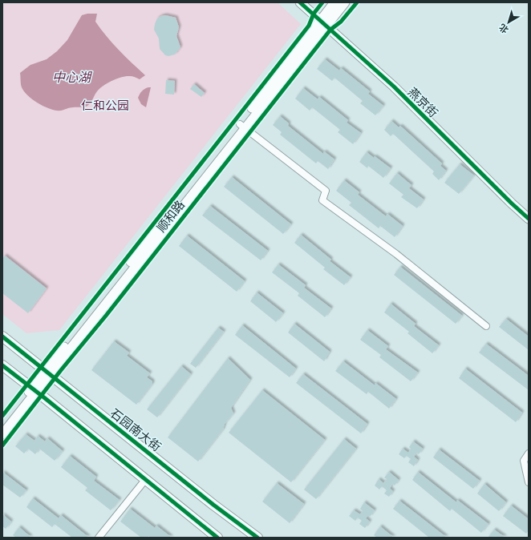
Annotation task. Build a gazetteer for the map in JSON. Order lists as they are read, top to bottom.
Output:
{
  "streets": {
    "main road": ["燕京街", "顺和路", "石园南大街"]
  },
  "crossings": [
    ["燕京街", "顺和路"],
    ["顺和路", "石园南大街"]
  ],
  "water": ["中心湖"],
  "parks": ["仁和公园"],
  "north": "bottom left"
}
